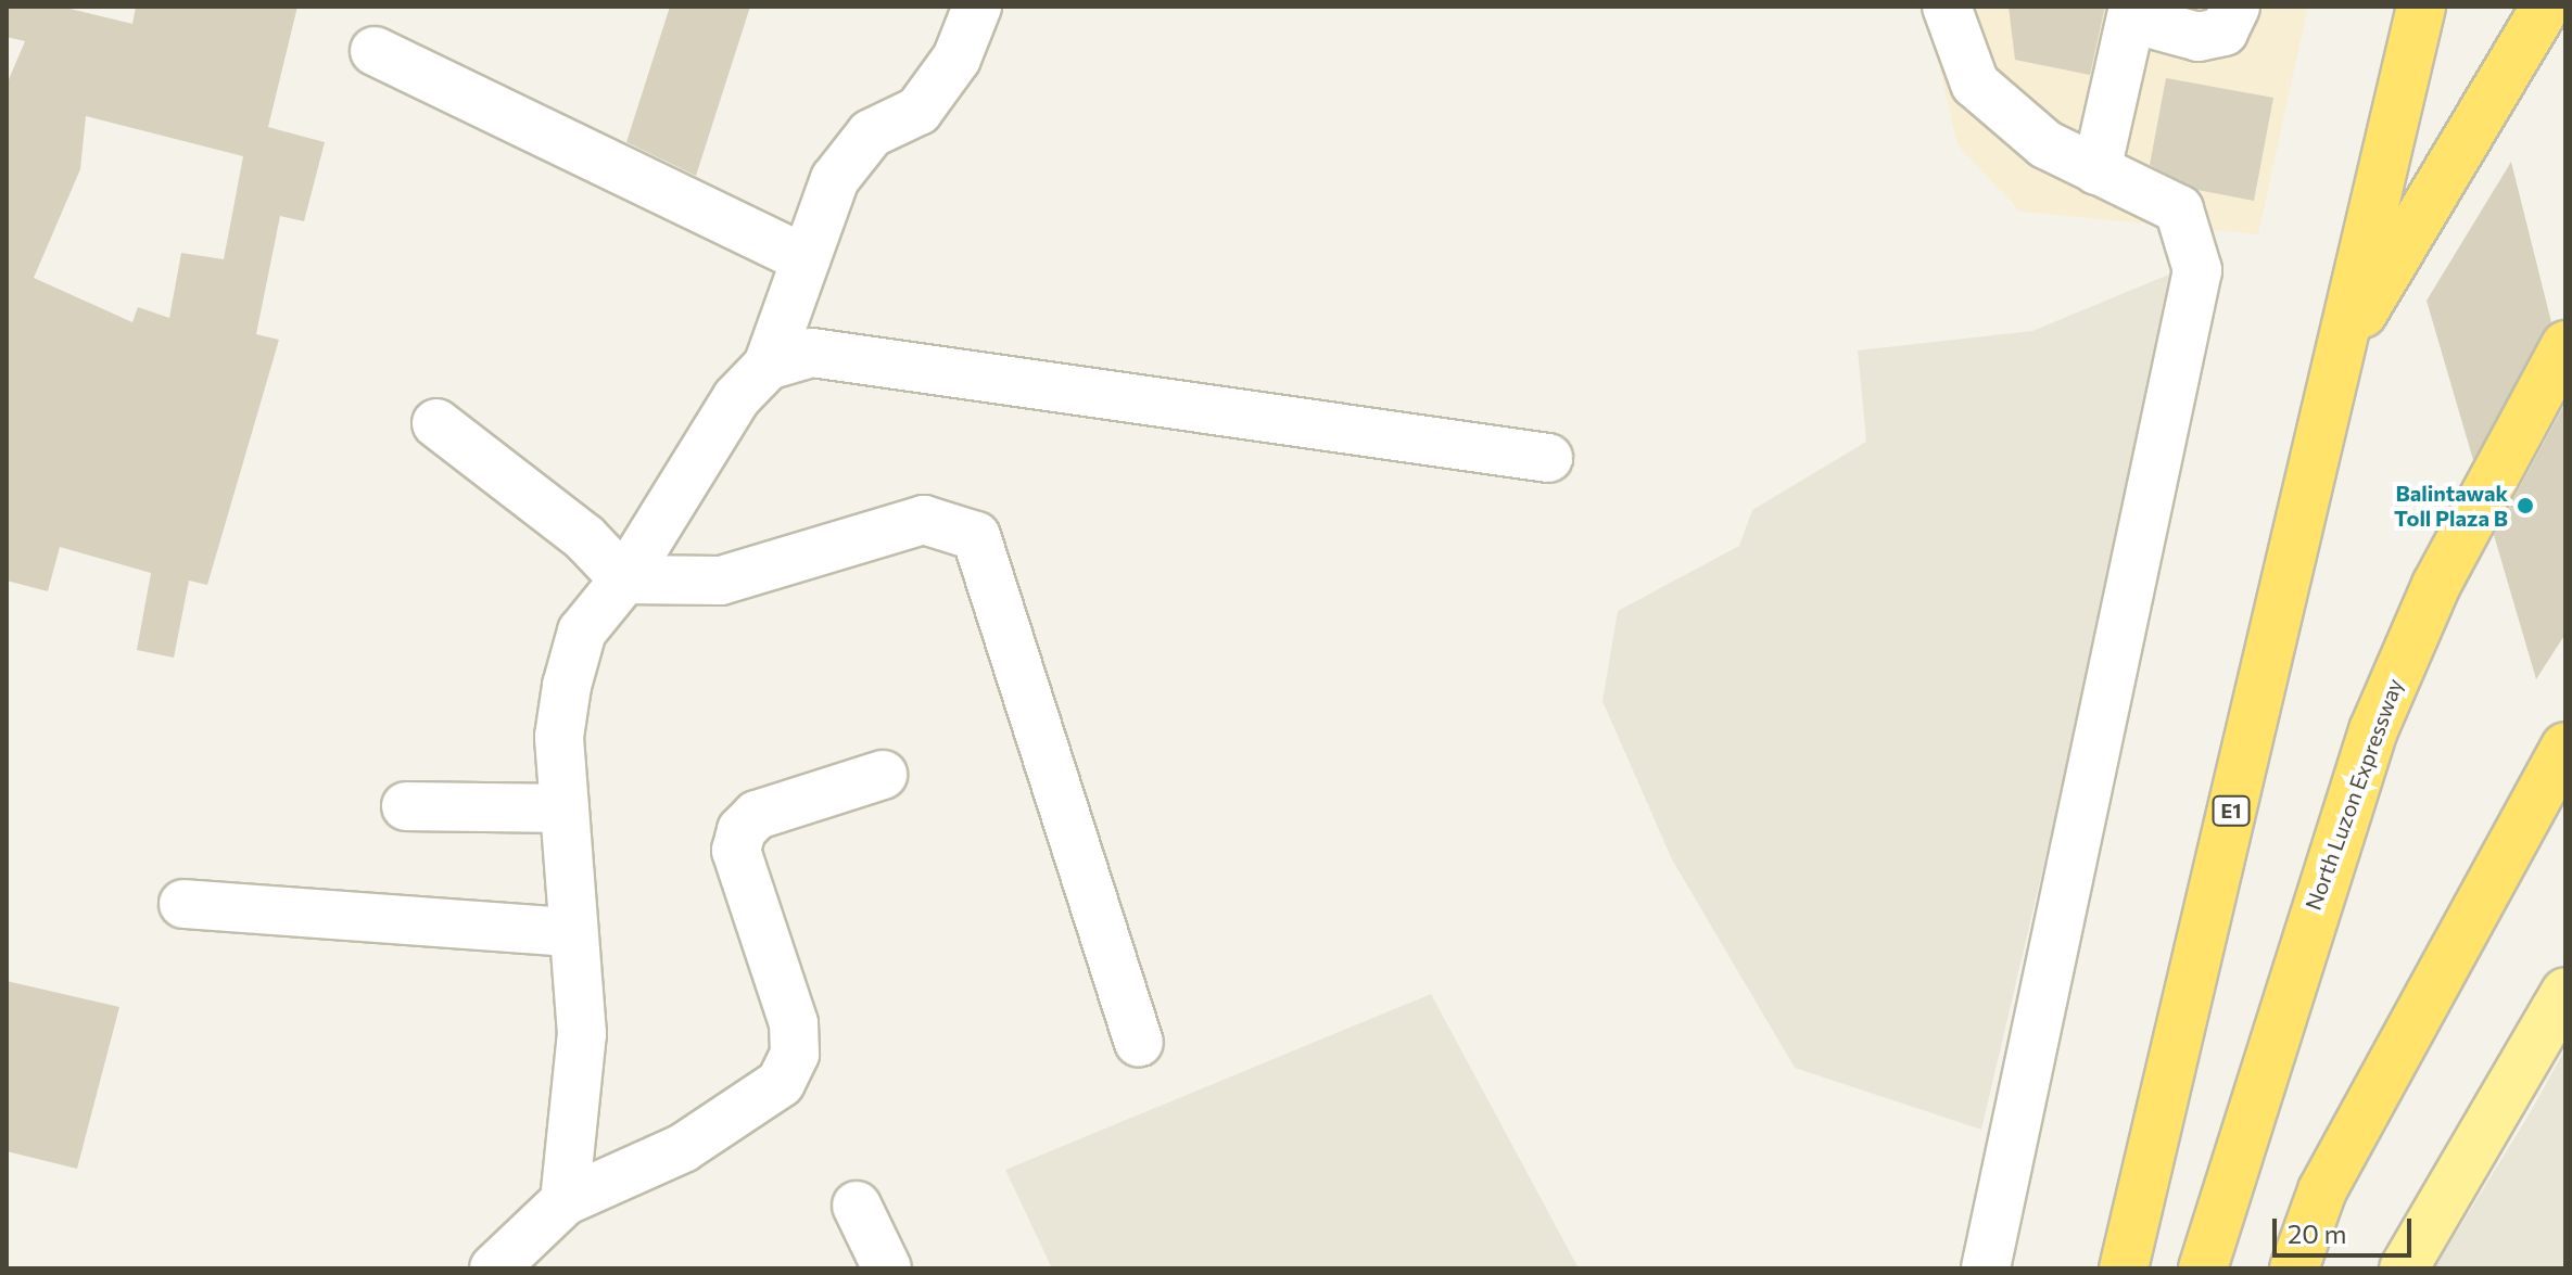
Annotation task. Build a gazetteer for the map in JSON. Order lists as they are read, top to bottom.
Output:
{
  "streets": {
    "highway": ["North Luzon Expressway", "E1"]
  },
  "places": ["Balintawak Toll Plaza B"],
  "scale_bar": "20 m"
}
